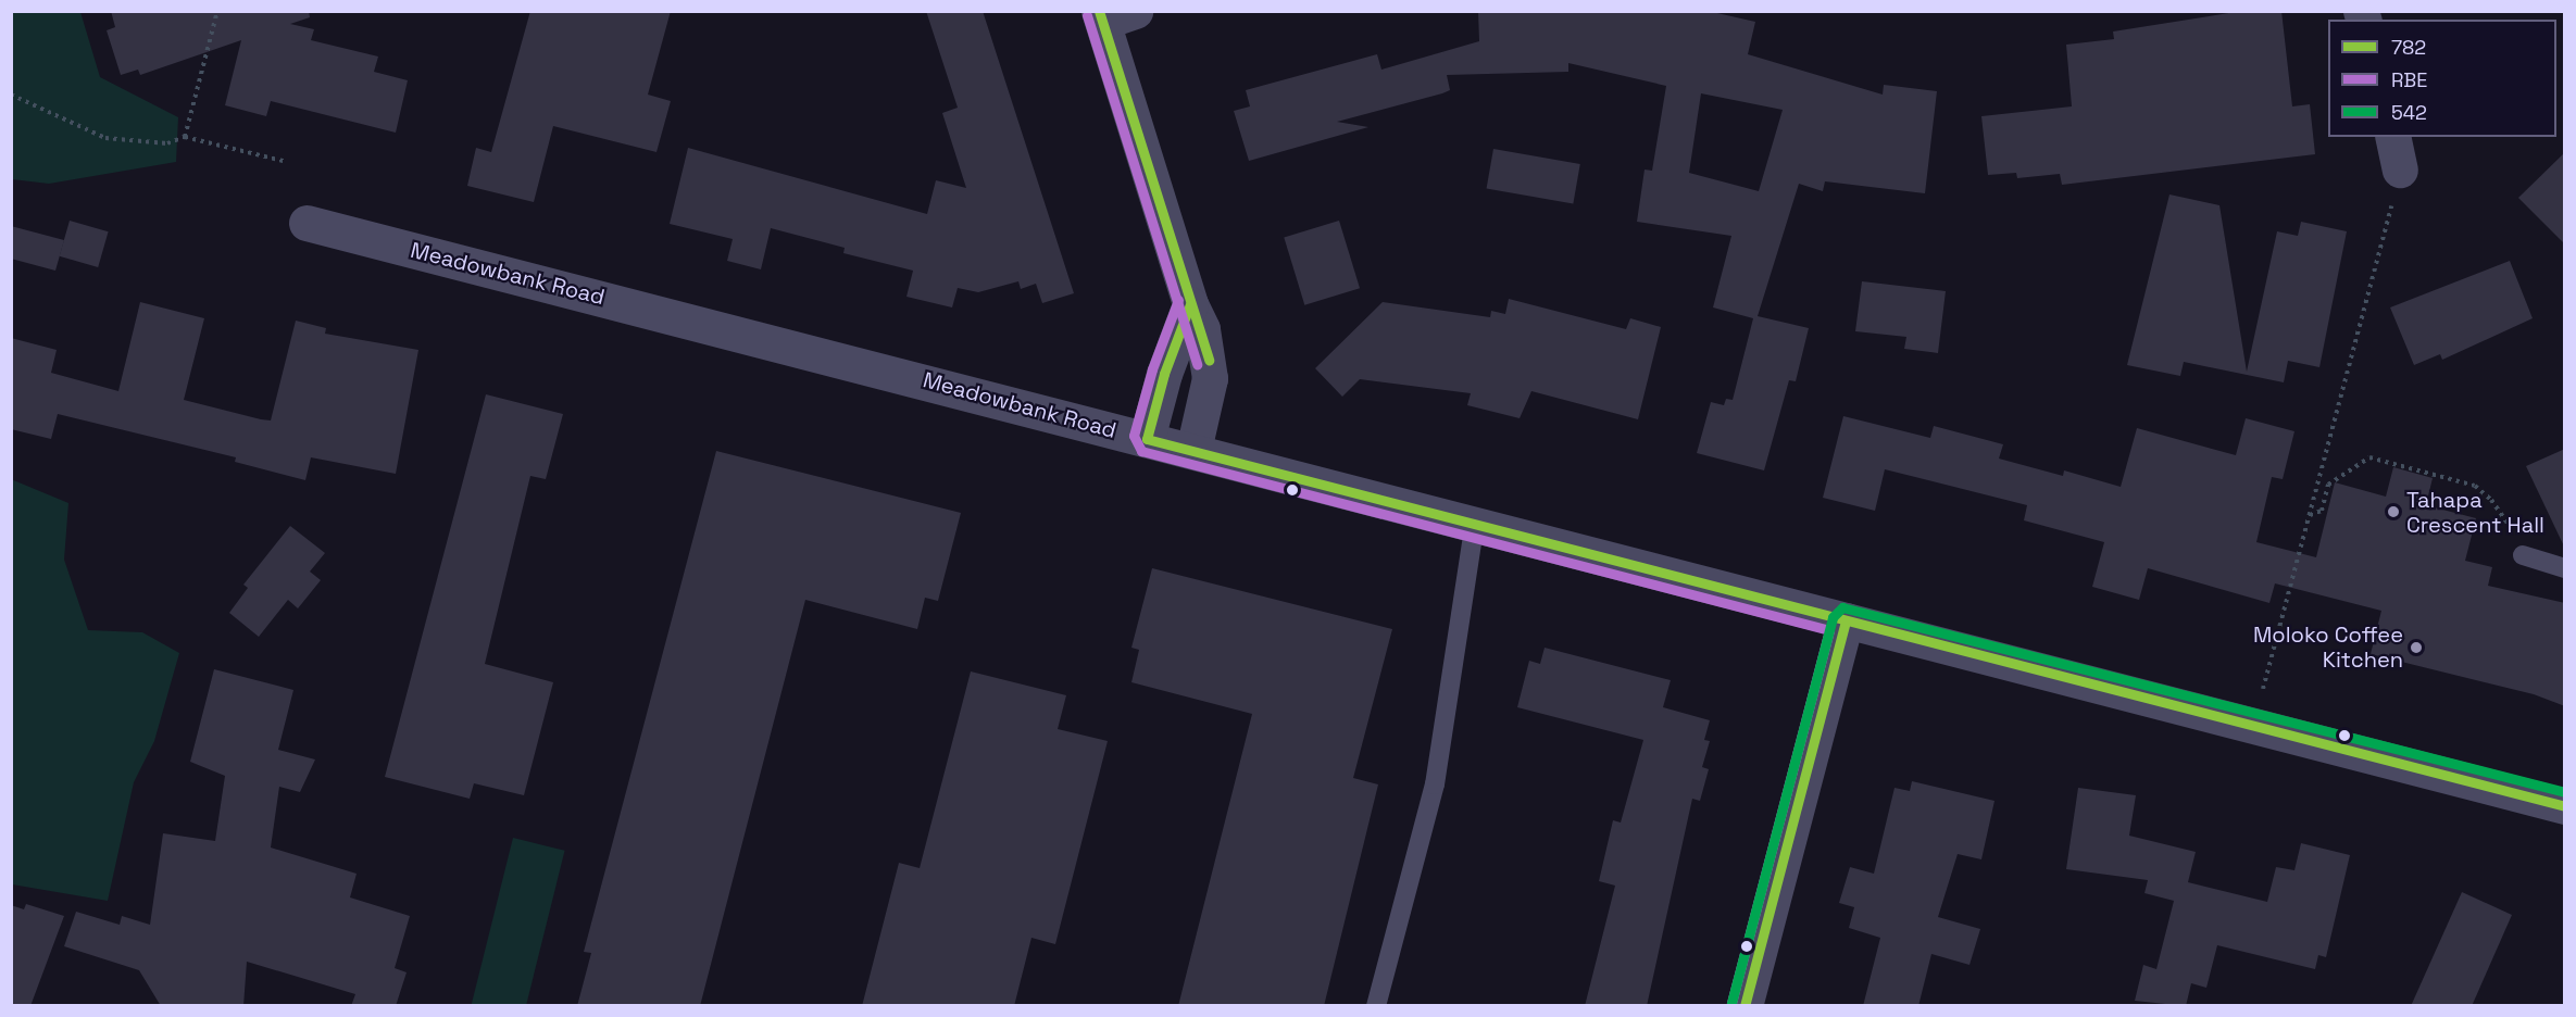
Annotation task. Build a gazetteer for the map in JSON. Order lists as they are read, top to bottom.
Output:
{
  "streets": {
    "street": ["Meadowbank Road"]
  },
  "places": ["Tahapa Crescent Hall", "Moloko Coffee Kitchen"],
  "lines": ["transit line 782", "transit line RBE", "transit line 542"],
  "legend": ["782", "RBE", "542"]
}
